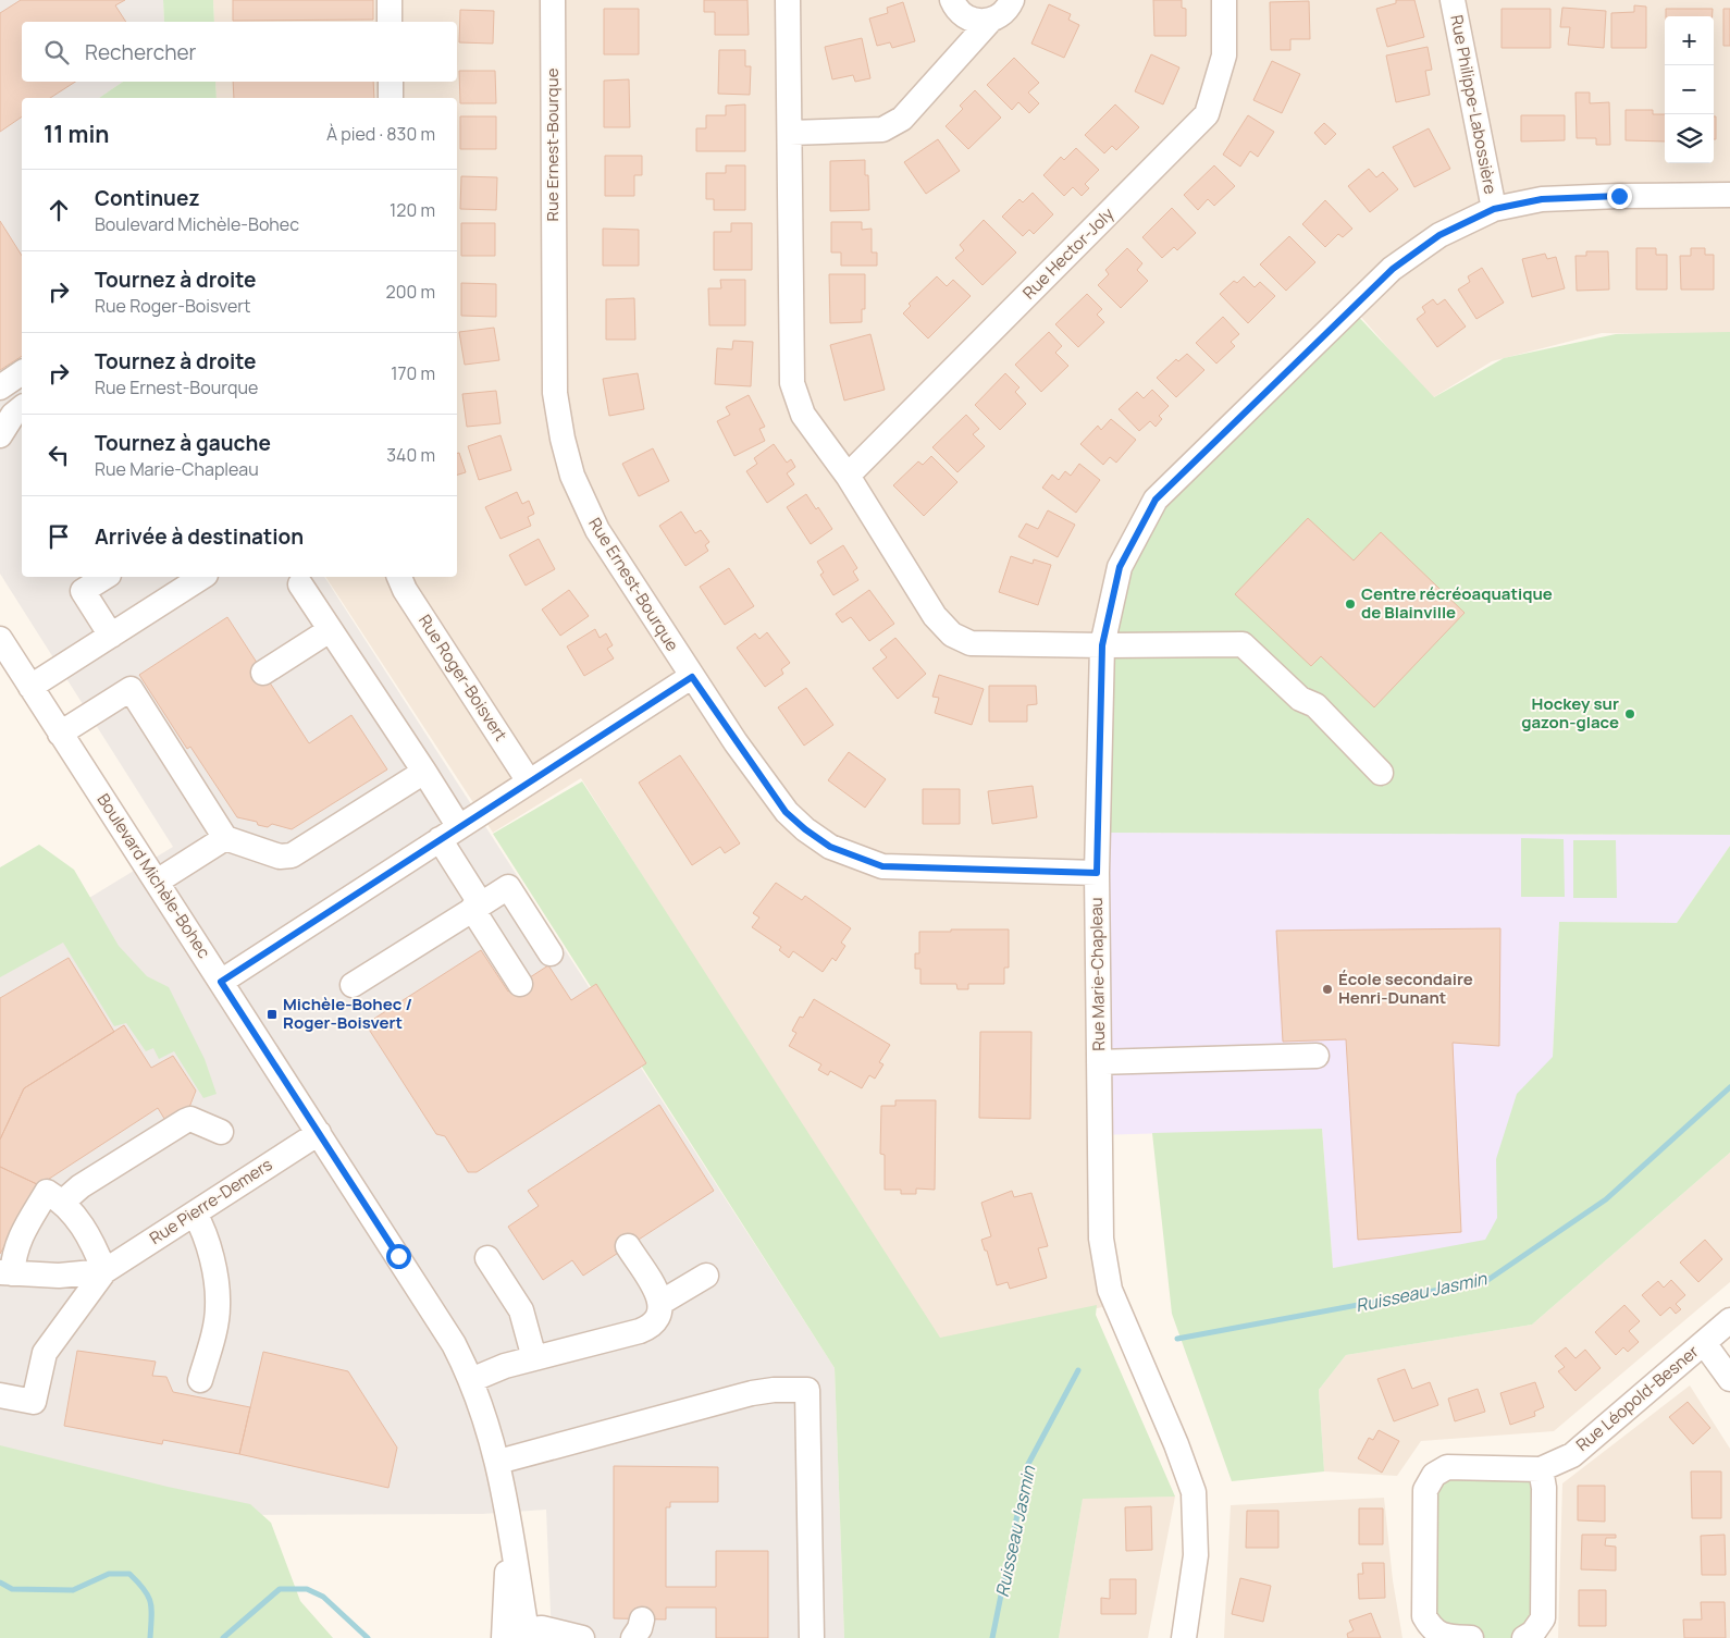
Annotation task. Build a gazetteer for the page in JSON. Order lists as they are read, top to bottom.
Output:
{
  "streets": {
    "street": [
      "Rue Philippe-Labossière",
      "Rue Ernest-Bourque",
      "Rue Hector-Joly",
      "Rue Roger-Boisvert",
      "Boulevard Michèle-Bohec",
      "Rue Marie-Chapleau",
      "Rue Pierre-Demers",
      "Rue Léopold-Besner"
    ]
  },
  "crossings": [
    ["Rue Philippe-Labossière", "Rue Marie-Chapleau"],
    ["Rue Ernest-Bourque", "Rue Marie-Chapleau"],
    ["Boulevard Michèle-Bohec", "Rue Pierre-Demers"]
  ],
  "water": ["Ruisseau Jasmin"],
  "places": {
    "other": ["Centre récréoaquatique de Blainville", "Hockey sur gazon-glace", "École secondaire Henri-Dunant"],
    "transit": ["Michèle-Bohec / Roger-Boisvert"]
  },
  "page": {
    "map_buttons": ["+", "−"],
    "search": "Rechercher",
    "heading": ["11 min", "À pied · 830 m"],
    "list": [
      ["Continuez", "Boulevard Michèle-Bohec", "120 m"],
      ["Tournez à droite", "Rue Roger-Boisvert", "200 m"],
      ["Tournez à droite", "Rue Ernest-Bourque", "170 m"],
      ["Tournez à gauche", "Rue Marie-Chapleau", "340 m"],
      "Arrivée à destination"
    ]
  }
}
